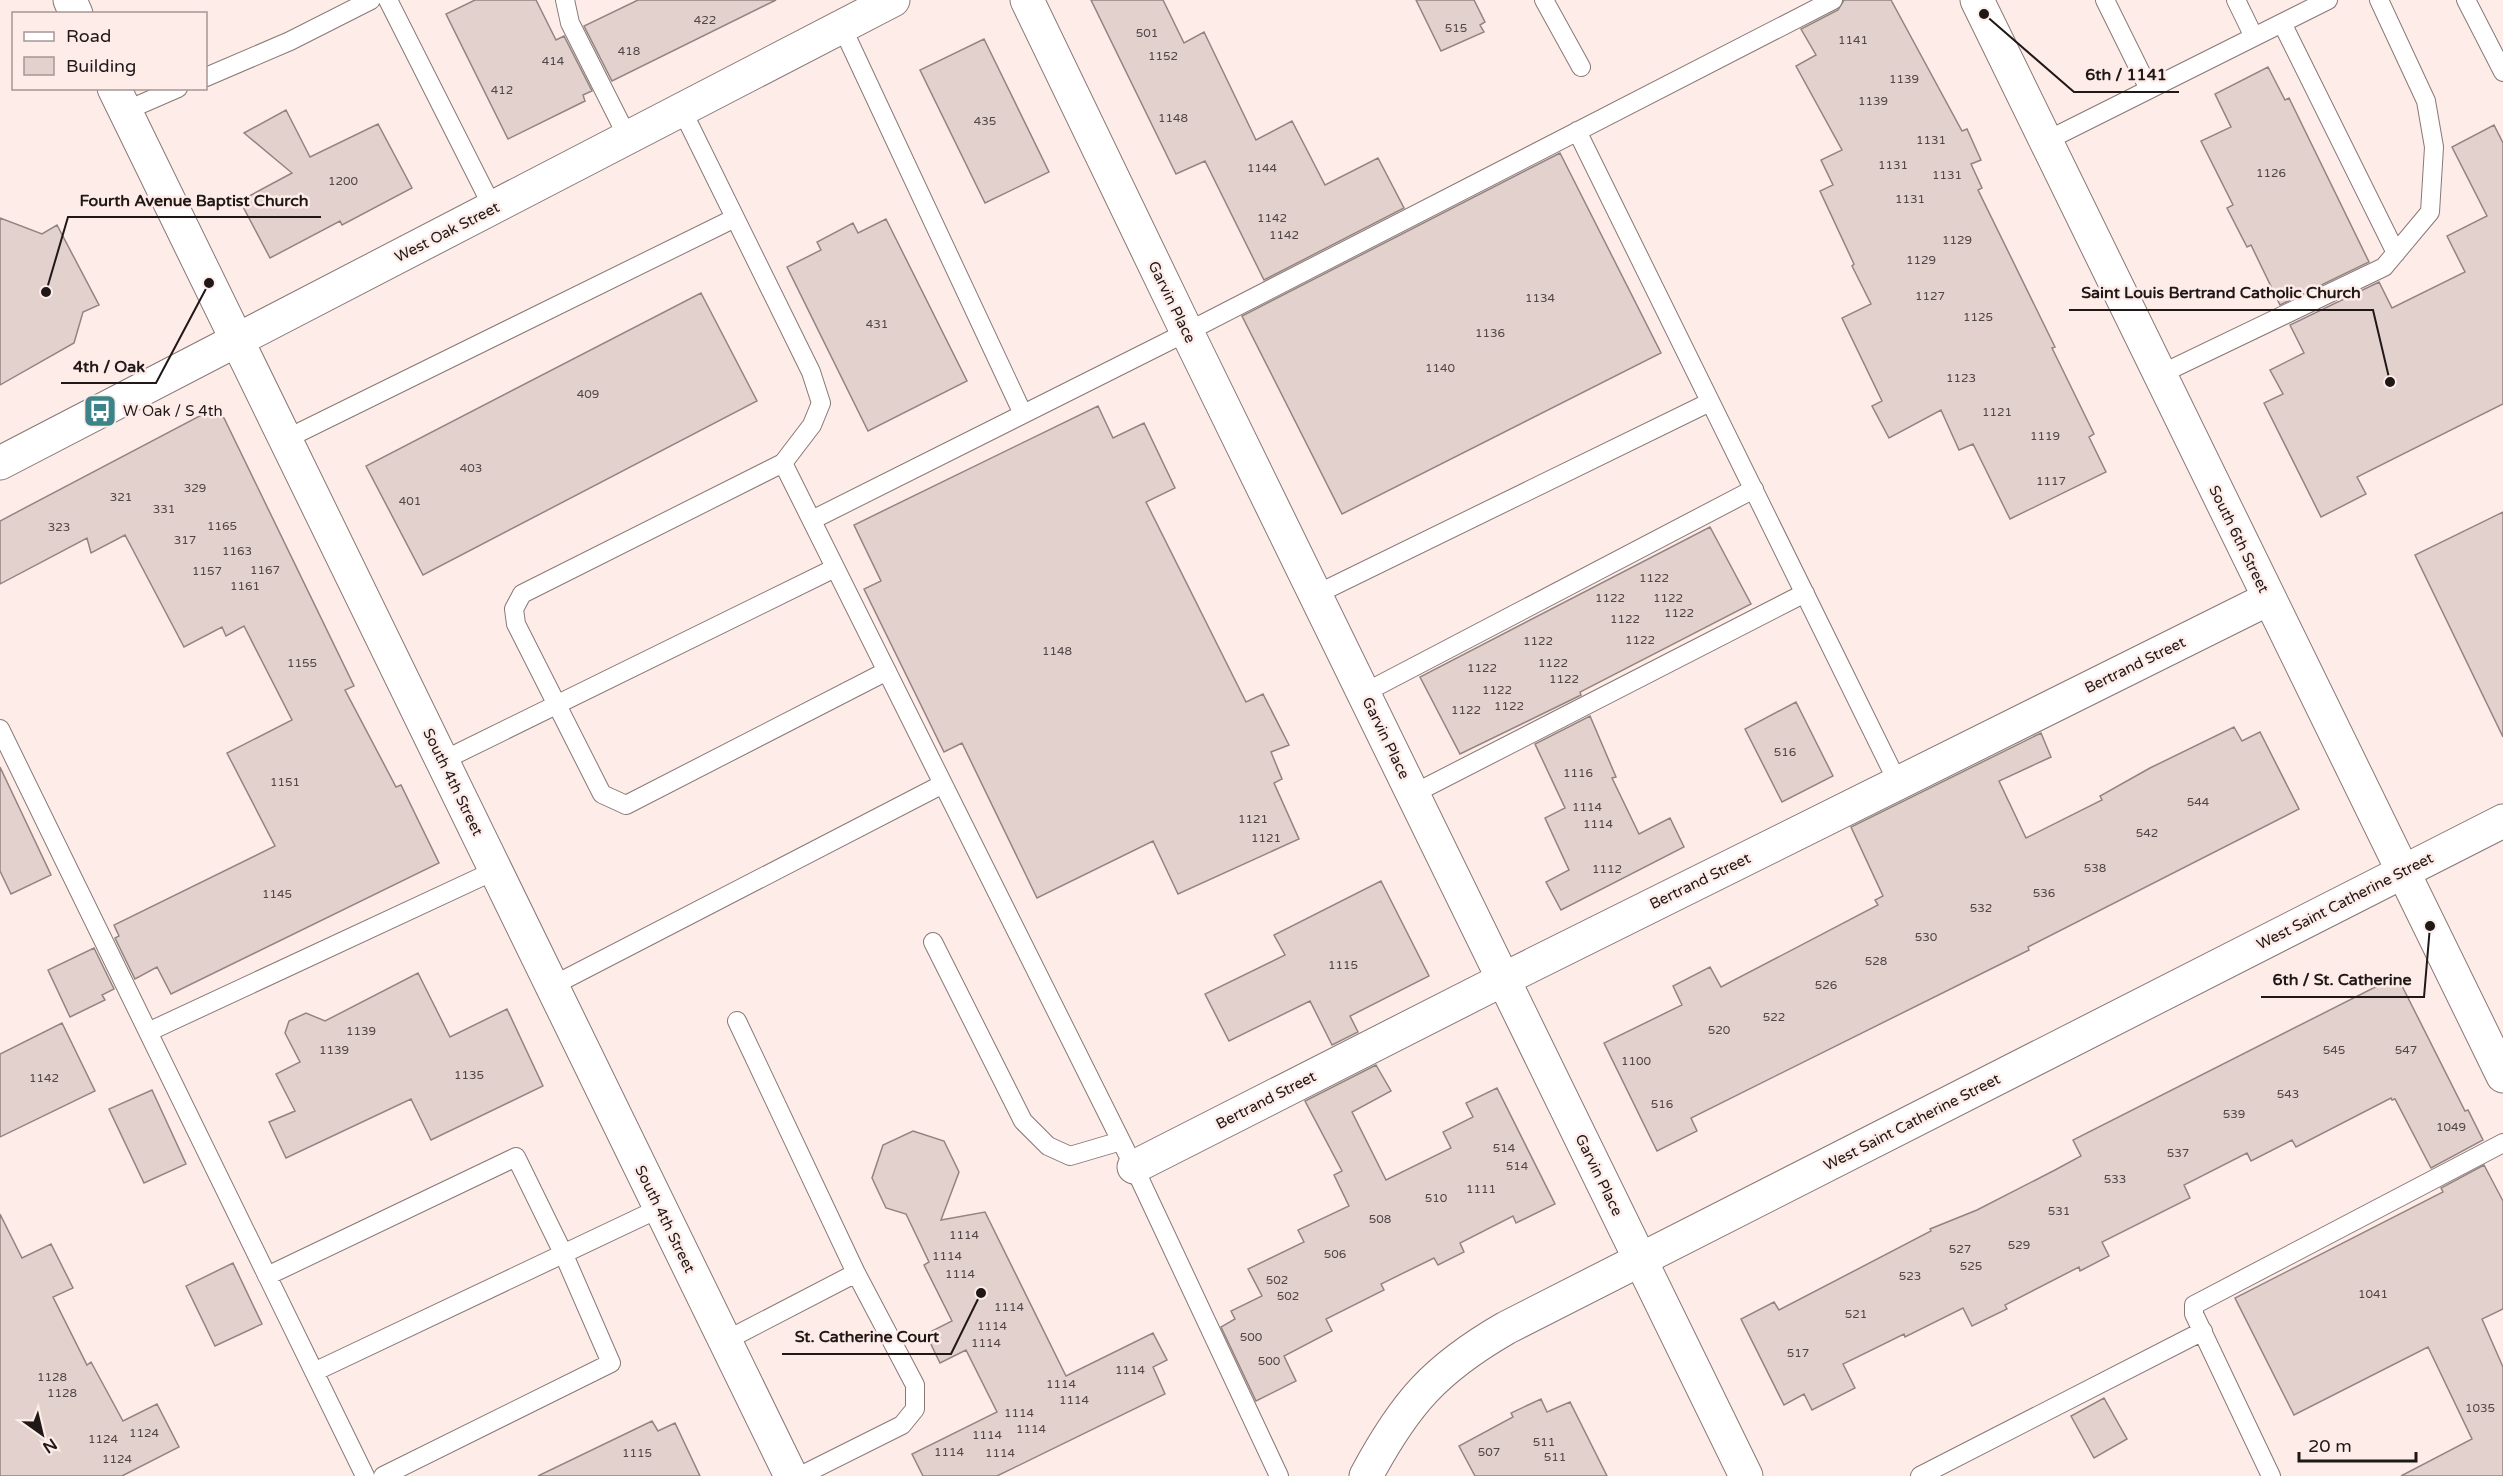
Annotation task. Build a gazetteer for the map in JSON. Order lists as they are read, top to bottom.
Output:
{
  "streets": {
    "street": [
      "West Oak Street",
      "Garvin Place",
      "South 6th Street",
      "Bertrand Street",
      "South 4th Street",
      "West Saint Catherine Street"
    ]
  },
  "crossings": [
    ["West Oak Street", "South 4th Street"],
    ["Garvin Place", "Bertrand Street"],
    ["Garvin Place", "West Saint Catherine Street"],
    ["South 6th Street", "Bertrand Street"],
    ["South 6th Street", "West Saint Catherine Street"]
  ],
  "places": {
    "other": [
      "6th / 1141",
      "4th / Oak",
      "Fourth Avenue Baptist Church",
      "Saint Louis Bertrand Catholic Church",
      "6th / St. Catherine",
      "St. Catherine Court"
    ],
    "bus stop": ["W Oak / S 4th"]
  },
  "house_numbers": [
    "422",
    "515",
    "501",
    "1141",
    "418",
    "1152",
    "414",
    "1139",
    "412",
    "1139",
    "1148",
    "435",
    "1131",
    "1131",
    "1144",
    "1126",
    "1131",
    "1200",
    "1131",
    "1142",
    "1142",
    "1129",
    "1129",
    "1127",
    "1134",
    "1125",
    "431",
    "1136",
    "1140",
    "1123",
    "409",
    "1121",
    "1119",
    "403",
    "1117",
    "329",
    "321",
    "401",
    "331",
    "1165",
    "323",
    "317",
    "1163",
    "1167",
    "1157",
    "1122",
    "1161",
    "1122",
    "1122",
    "1122",
    "1122",
    "1122",
    "1122",
    "1148",
    "1155",
    "1122",
    "1122",
    "1122",
    "1122",
    "1122",
    "1122",
    "516",
    "1116",
    "1151",
    "544",
    "1114",
    "1121",
    "1114",
    "542",
    "1121",
    "538",
    "1112",
    "536",
    "1145",
    "532",
    "530",
    "528",
    "1115",
    "526",
    "522",
    "520",
    "1139",
    "1139",
    "545",
    "547",
    "1100",
    "1135",
    "1142",
    "543",
    "516",
    "539",
    "1049",
    "514",
    "537",
    "514",
    "533",
    "1111",
    "510",
    "531",
    "508",
    "1114",
    "529",
    "527",
    "506",
    "1114",
    "525",
    "1114",
    "523",
    "502",
    "1041",
    "502",
    "1114",
    "521",
    "1114",
    "500",
    "1114",
    "517",
    "500",
    "1114",
    "1128",
    "1114",
    "1128",
    "1114",
    "1035",
    "1114",
    "1114",
    "1124",
    "1114",
    "1124",
    "511",
    "1114",
    "507",
    "1115",
    "1114",
    "511",
    "1124"
  ],
  "legend": ["Road", "Building"],
  "scale_bar": "20 m",
  "north": "bottom right"
}
